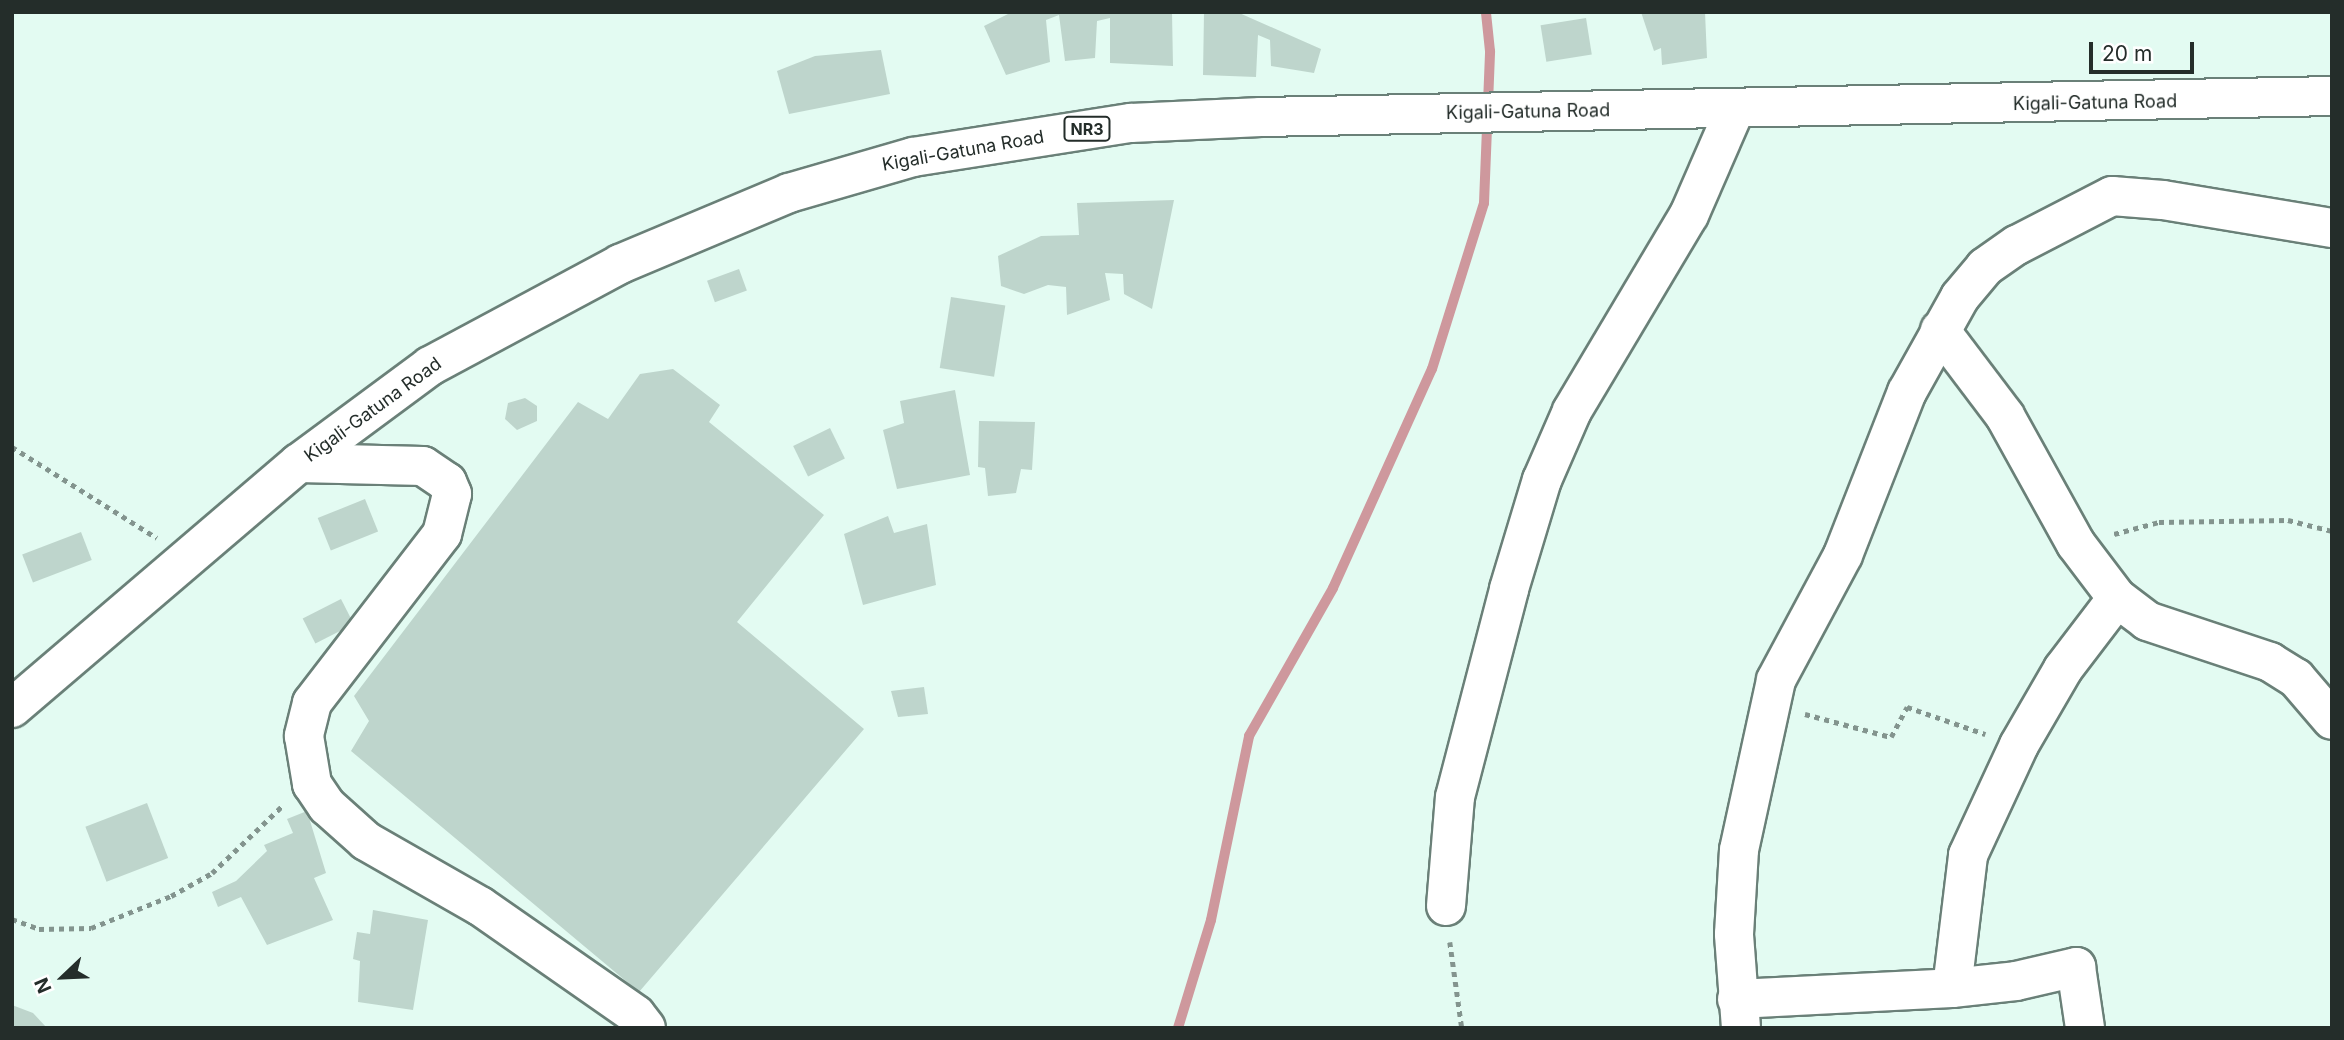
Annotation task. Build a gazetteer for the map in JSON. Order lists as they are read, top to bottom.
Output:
{
  "streets": {
    "main road": ["Kigali-Gatuna Road", "NR3"]
  },
  "scale_bar": "20 m",
  "north": "bottom left"
}
